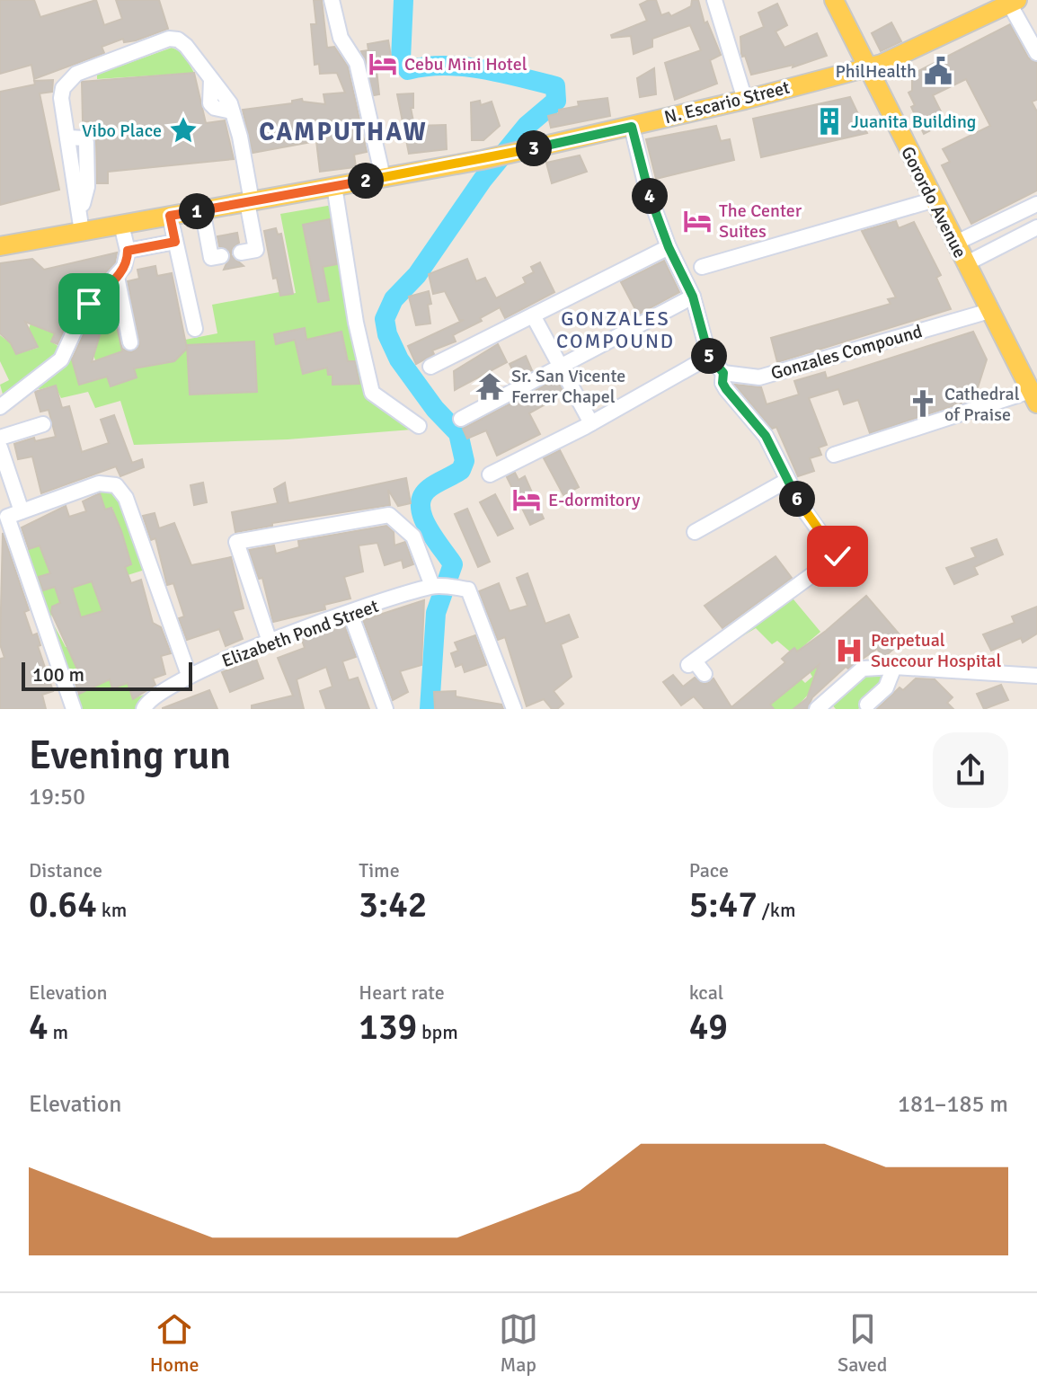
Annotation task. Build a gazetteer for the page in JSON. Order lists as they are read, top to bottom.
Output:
{
  "streets": {
    "main road": ["N. Escario Street", "Gorordo Avenue"],
    "street": ["Gonzales Compound", "Elizabeth Pond Street"]
  },
  "crossings": [
    ["N. Escario Street", "Gorordo Avenue"],
    ["Gorordo Avenue", "Gonzales Compound"]
  ],
  "districts": ["CAMPUTHAW", "GONZALES COMPOUND"],
  "places": {
    "hotel": ["Cebu Mini Hotel", "The Center Suites", "E-dormitory"],
    "public building": ["PhilHealth"],
    "building": ["Juanita Building"],
    "place": ["Vibo Place"],
    "temple": ["Sr. San Vicente Ferrer Chapel"],
    "church": ["Cathedral of Praise"],
    "hospital": ["Perpetual Succour Hospital"]
  },
  "scale_bar": "100 m",
  "page": {
    "pins": [
      "3",
      "2",
      "4",
      "1",
      "5",
      "6"
    ],
    "scale": "100 m",
    "heading": ["Evening run", "19:50"],
    "stats": [
      ["Distance", "0.64 km"],
      ["Time", "3:42"],
      ["Pace", "5:47 /km"],
      ["Elevation", "4 m"],
      ["Heart rate", "139 bpm"],
      ["kcal", "49"]
    ],
    "chart": ["Elevation", "181–185 m"],
    "tabs": ["Home", "Map", "Saved"]
  }
}
